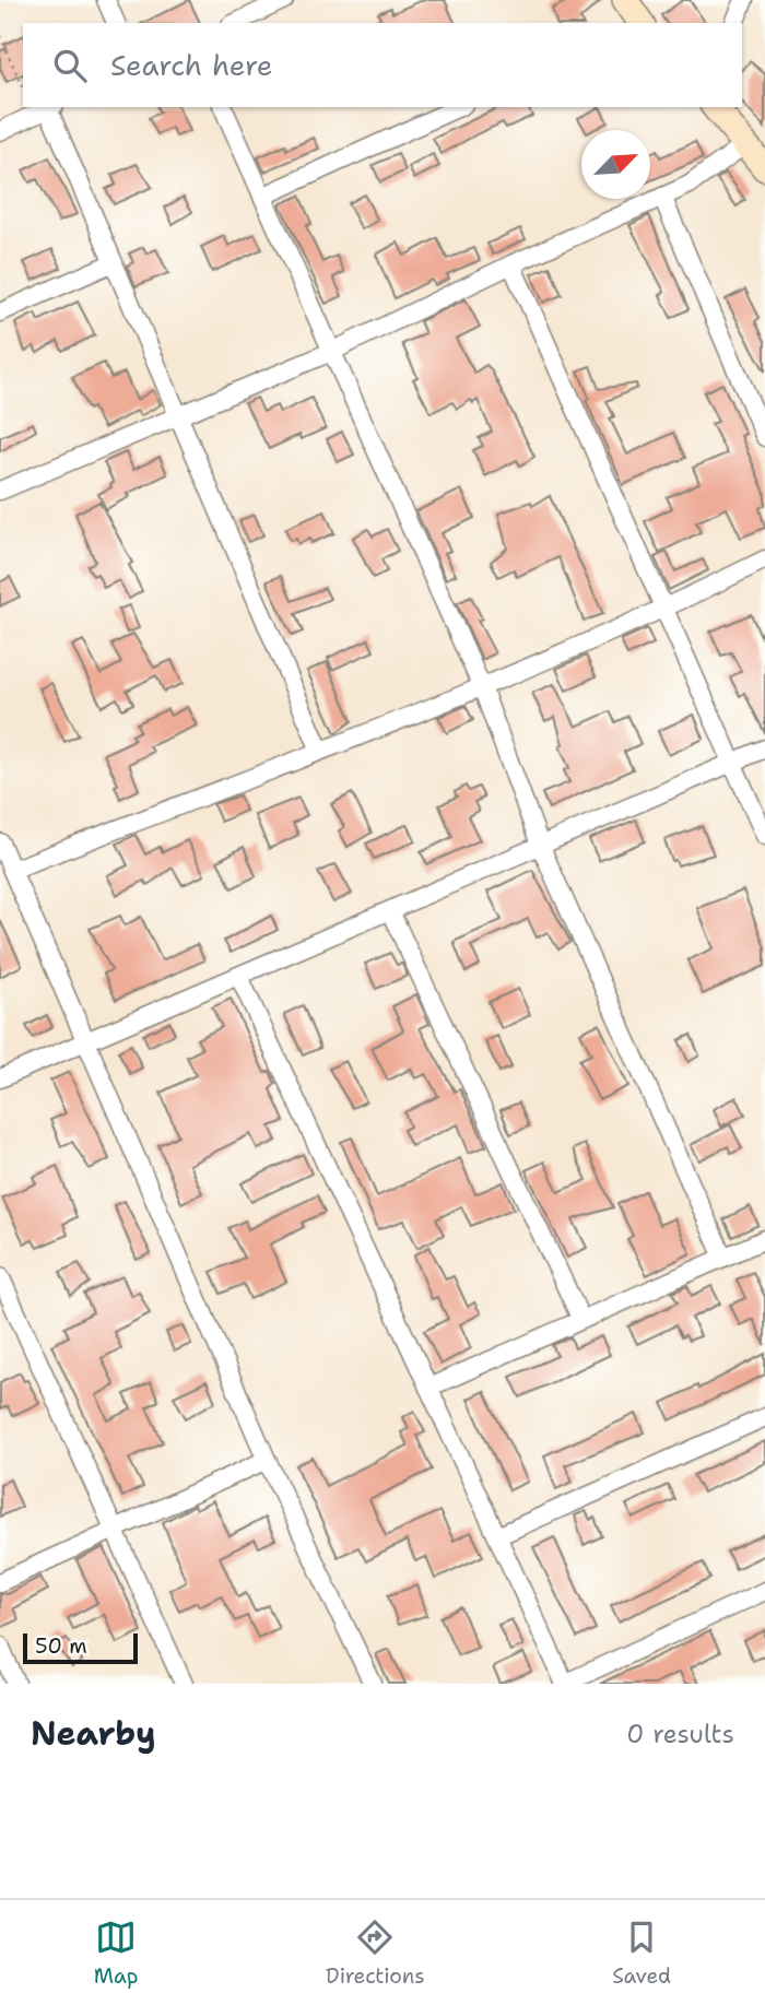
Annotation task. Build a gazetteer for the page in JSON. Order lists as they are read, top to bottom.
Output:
{
  "scale_bar": "50 m",
  "north": "top right",
  "page": {
    "search": "Search here",
    "scale": "50 m",
    "heading": ["Nearby", "0 results"],
    "nav": ["Map", "Directions", "Saved"]
  }
}
